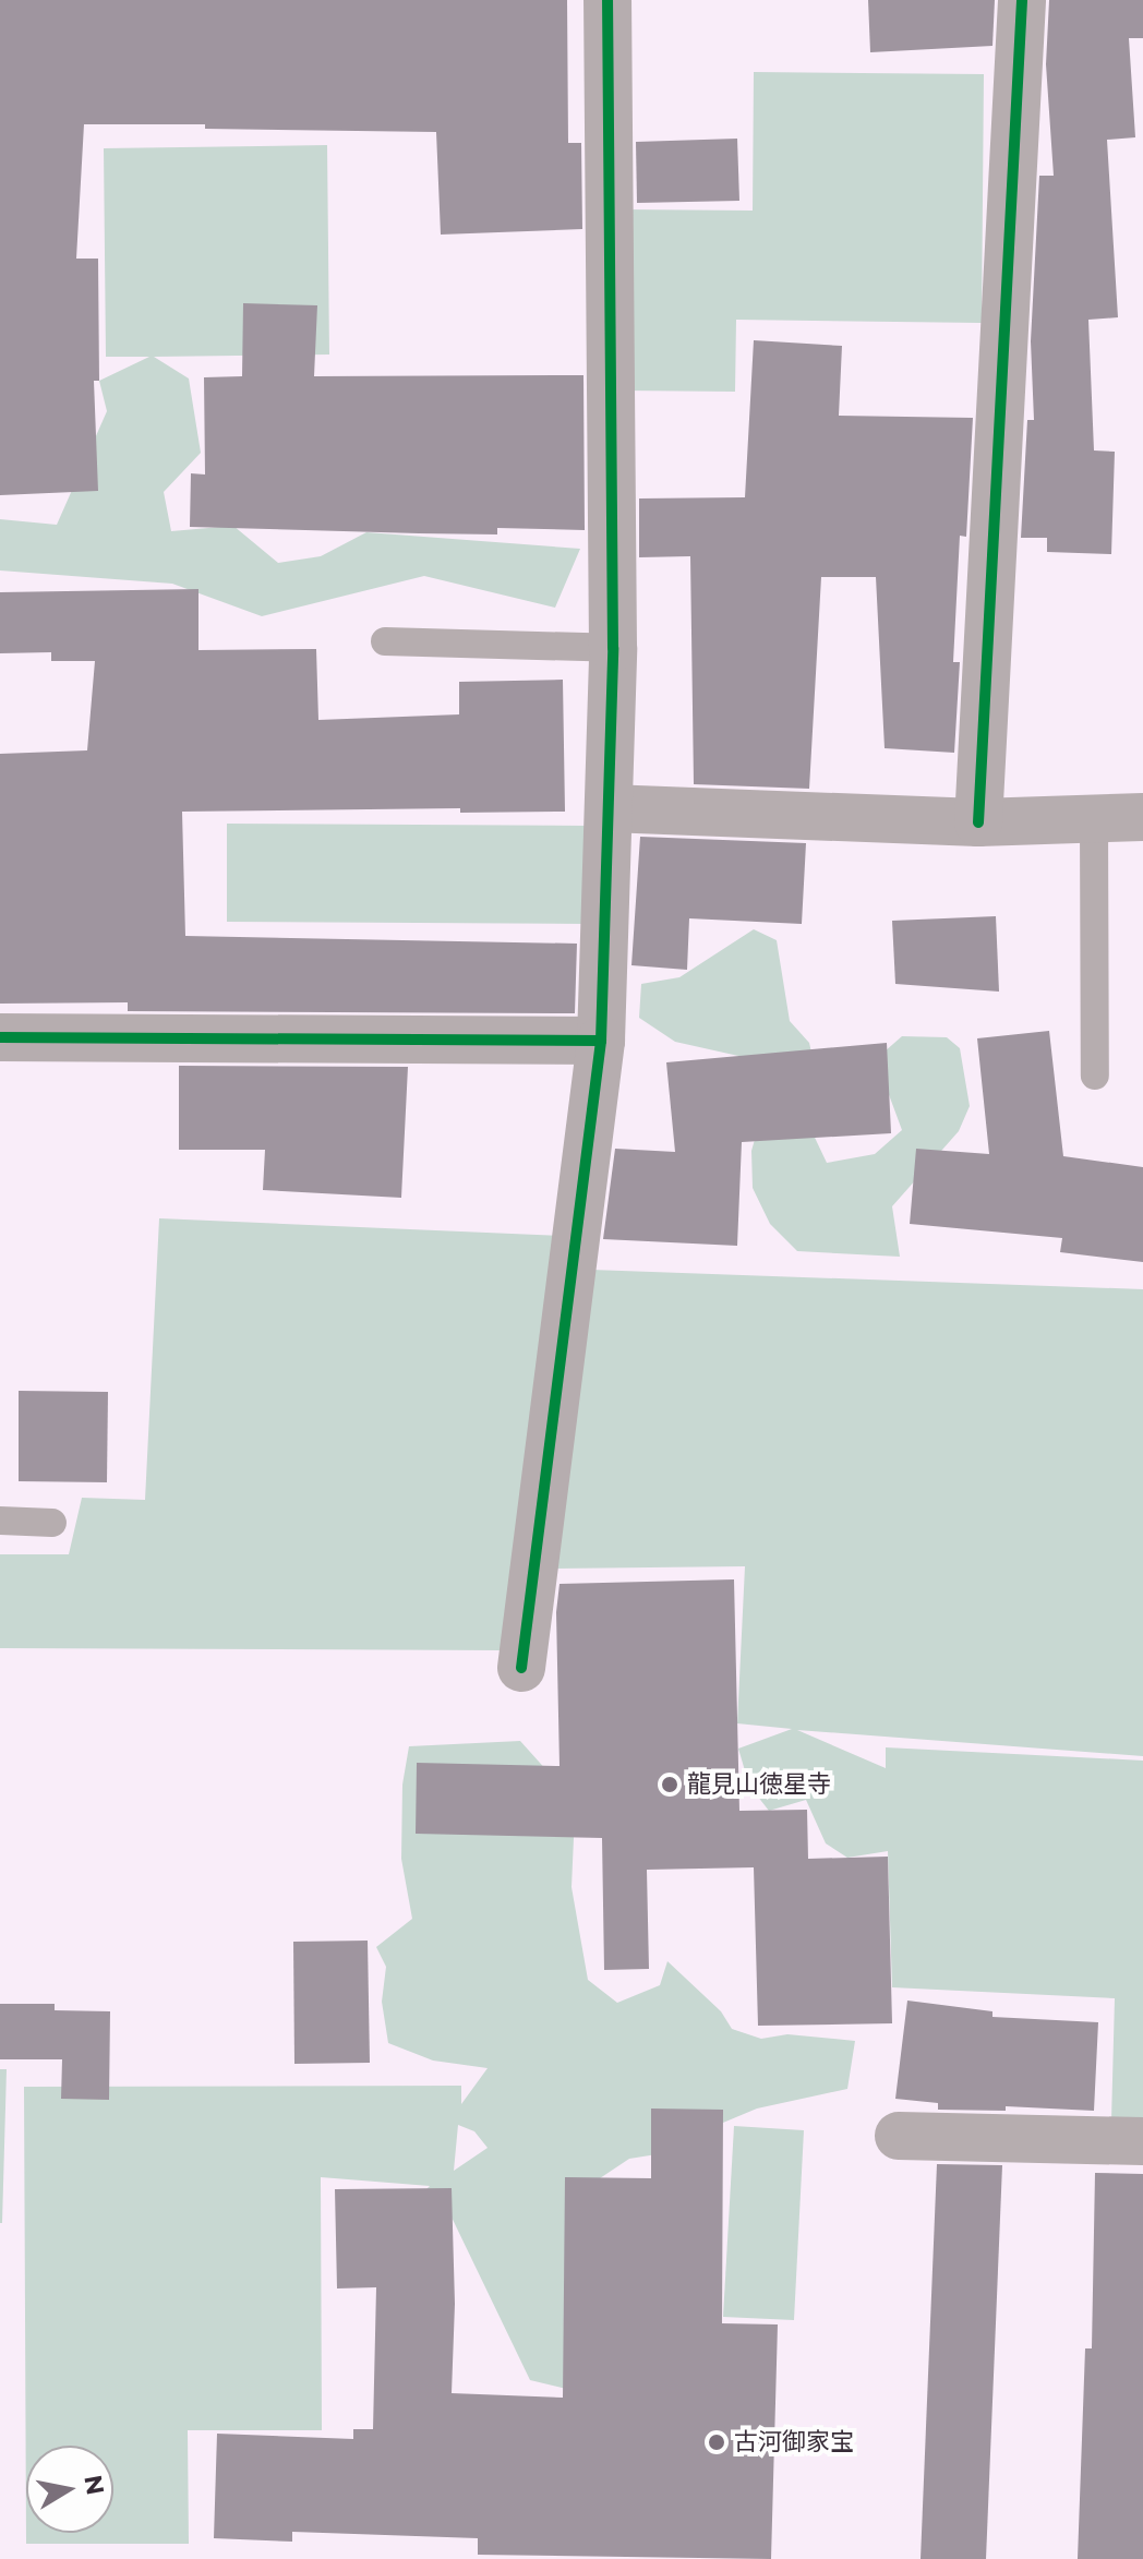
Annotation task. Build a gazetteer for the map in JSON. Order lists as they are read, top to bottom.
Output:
{
  "places": ["龍見山徳星寺", "古河御家宝"],
  "north": "right"
}
